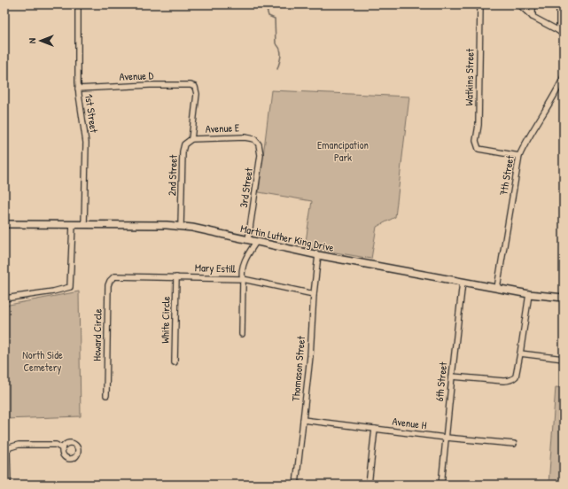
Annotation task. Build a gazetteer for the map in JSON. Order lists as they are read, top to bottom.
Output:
{
  "streets": {
    "street": [
      "Avenue D",
      "Watkins Street",
      "1st Street",
      "Avenue E",
      "2nd Street",
      "7th Street",
      "3rd Street",
      "Martin Luther King Drive",
      "Mary Estill",
      "White Circle",
      "Howard Circle",
      "Thomason Street",
      "6th Street",
      "Avenue H"
    ]
  },
  "crossings": [
    ["Avenue D", "1st Street"],
    ["Avenue D", "2nd Street"],
    ["Watkins Street", "7th Street"],
    ["1st Street", "Martin Luther King Drive"],
    ["Avenue E", "2nd Street"],
    ["Avenue E", "3rd Street"],
    ["2nd Street", "Martin Luther King Drive"],
    ["7th Street", "Martin Luther King Drive"],
    ["3rd Street", "Martin Luther King Drive"],
    ["Martin Luther King Drive", "Thomason Street"],
    ["Martin Luther King Drive", "6th Street"],
    ["Mary Estill", "White Circle"],
    ["Mary Estill", "Howard Circle"],
    ["Mary Estill", "Thomason Street"],
    ["Thomason Street", "Avenue H"],
    ["6th Street", "Avenue H"]
  ],
  "parks": ["Emancipation Park", "North Side Cemetery"],
  "north": "left"
}
